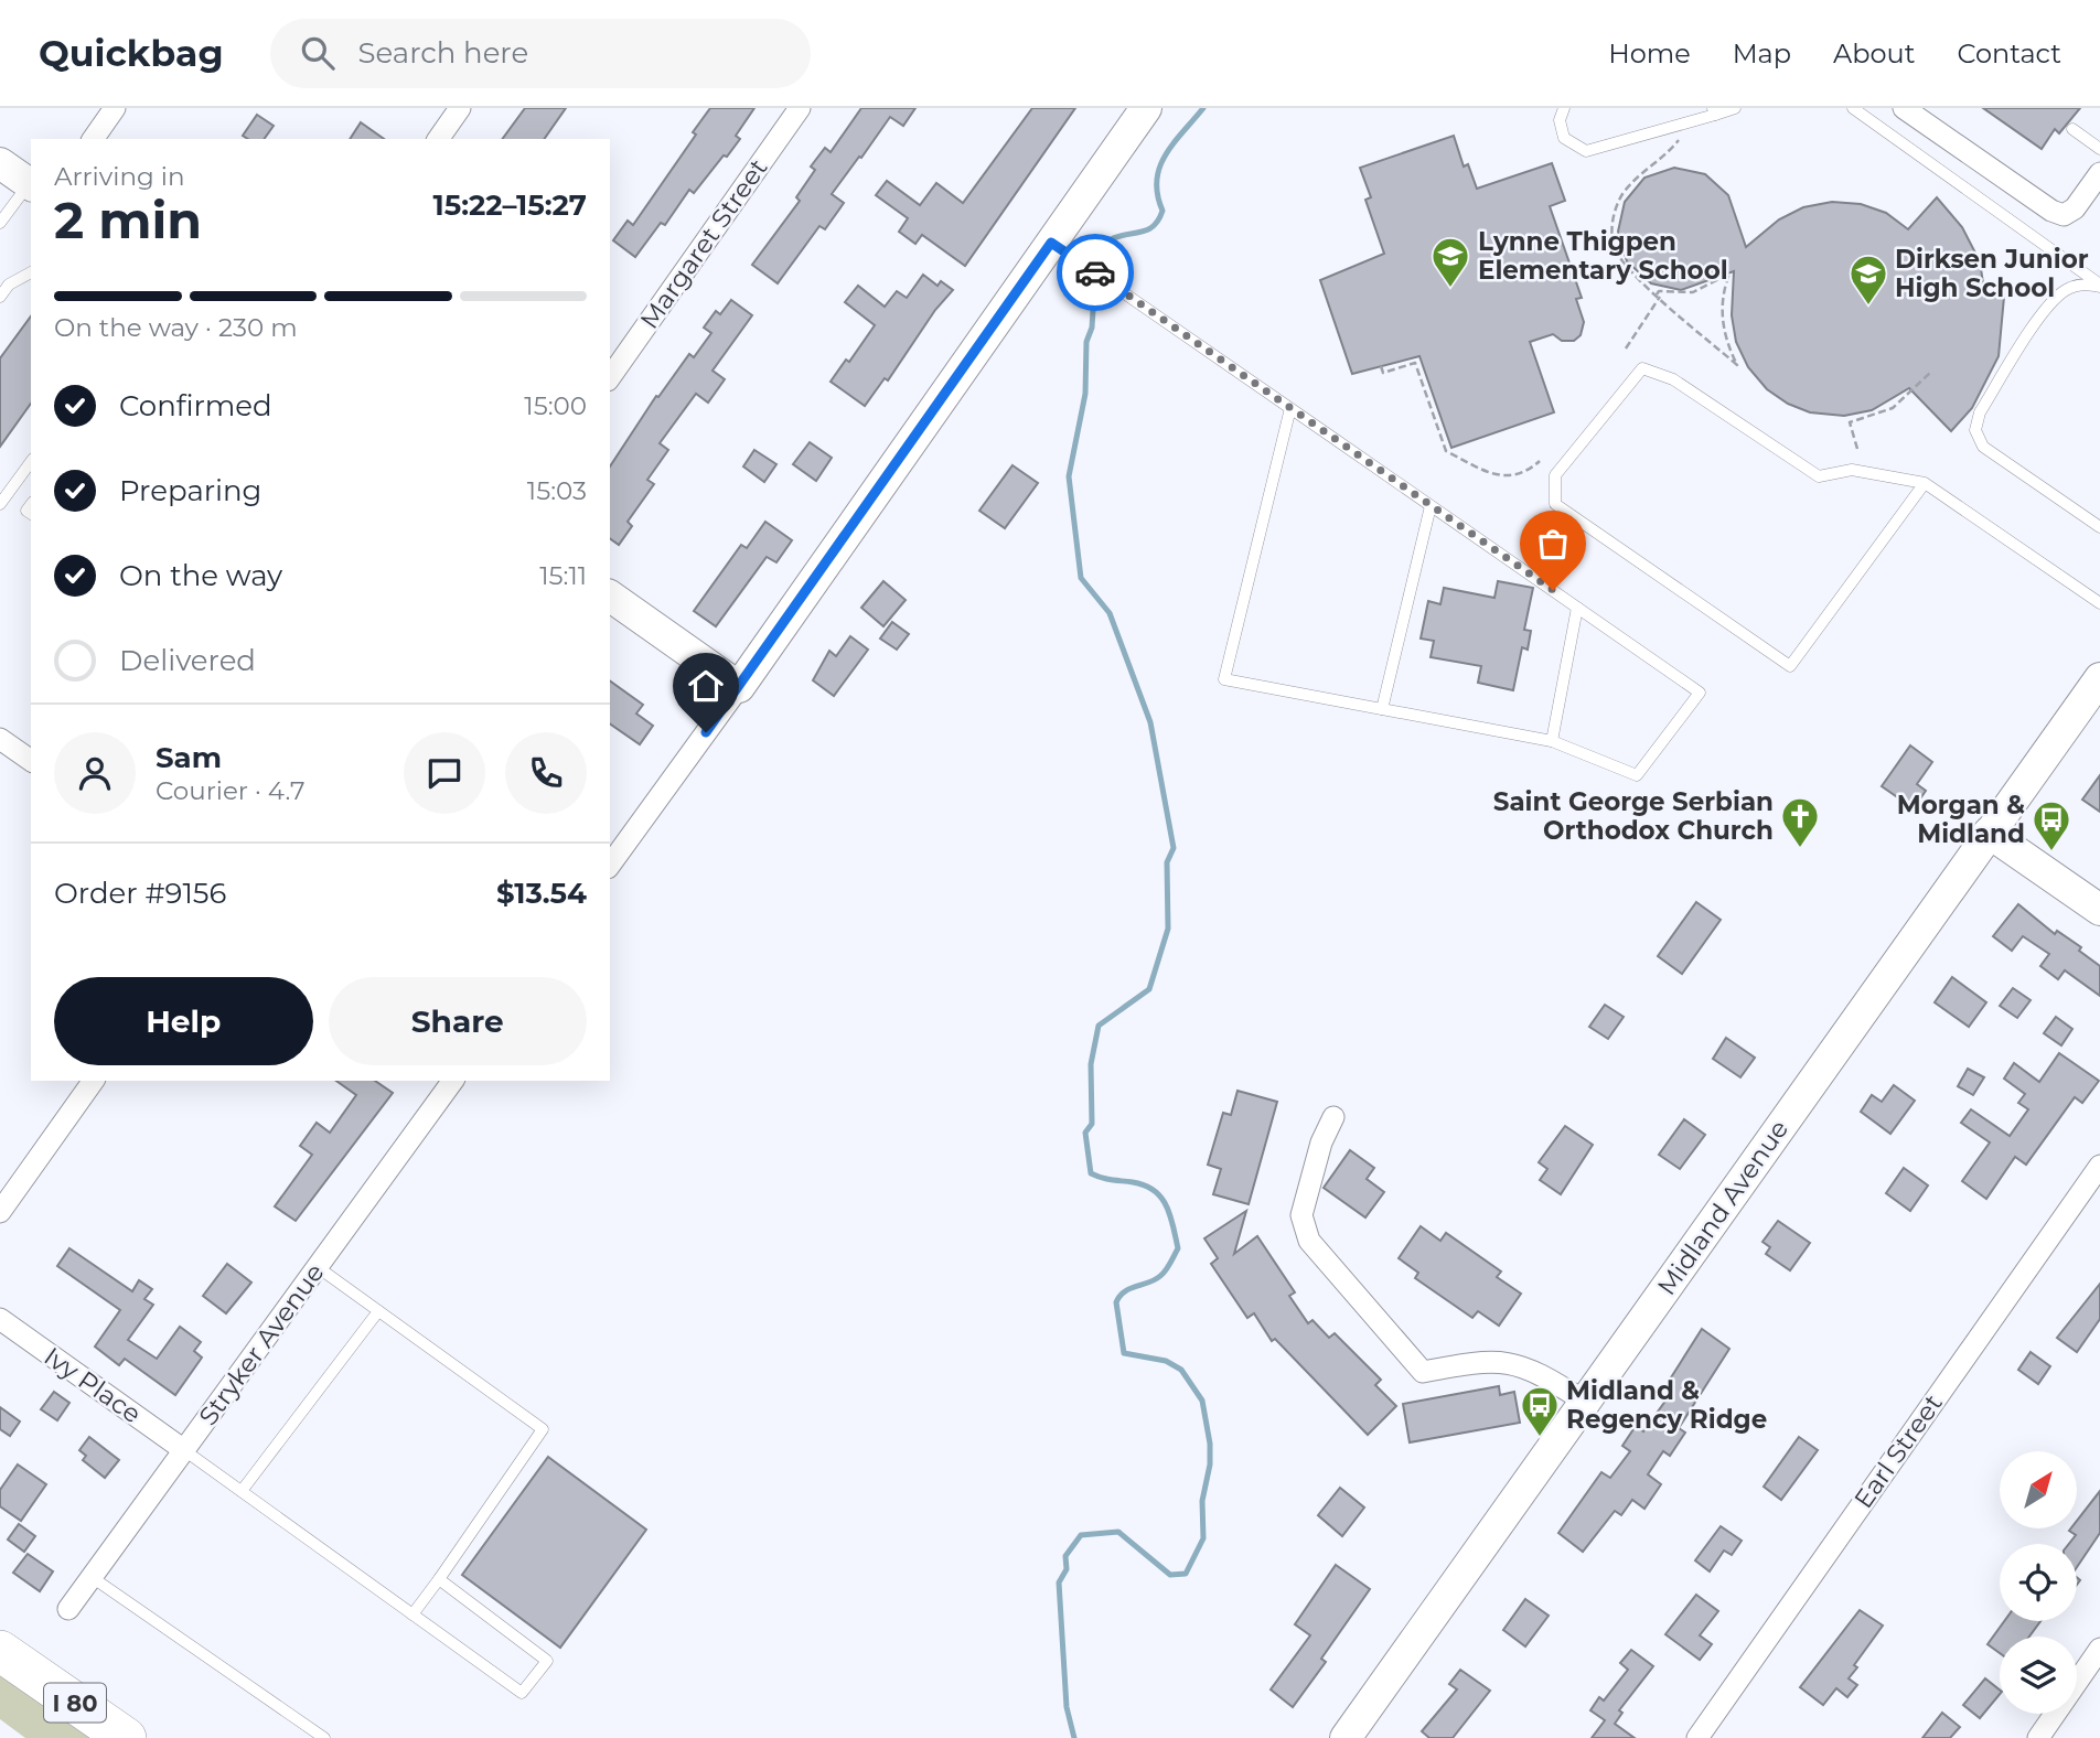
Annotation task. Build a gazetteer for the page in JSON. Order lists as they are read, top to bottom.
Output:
{
  "streets": {
    "highway": ["I 80"],
    "street": [
      "Margaret Street",
      "Midland Avenue",
      "Stryker Avenue",
      "Ivy Place",
      "Earl Street"
    ]
  },
  "crossings": [
    ["Stryker Avenue", "Ivy Place"]
  ],
  "places": {
    "school or university": ["Lynne Thigpen Elementary School", "Dirksen Junior High School"],
    "church": ["Saint George Serbian Orthodox Church"],
    "bus stop": ["Morgan & Midland", "Midland & Regency Ridge"]
  },
  "north": "top right",
  "page": {
    "header": "Quickbag",
    "search": "Search here",
    "nav": [
      "Home",
      "Map",
      "About",
      "Contact"
    ],
    "heading": ["2 min", "Arriving in", "15:22–15:27"],
    "panel": [
      "Sam",
      "Courier · 4.7",
      "Order #9156",
      "$13.54"
    ],
    "bar": "On the way · 230 m",
    "list": [
      ["Confirmed", "15:00"],
      ["Preparing", "15:03"],
      ["On the way", "15:11"],
      "Delivered"
    ],
    "buttons": ["Help", "Share"]
  }
}
